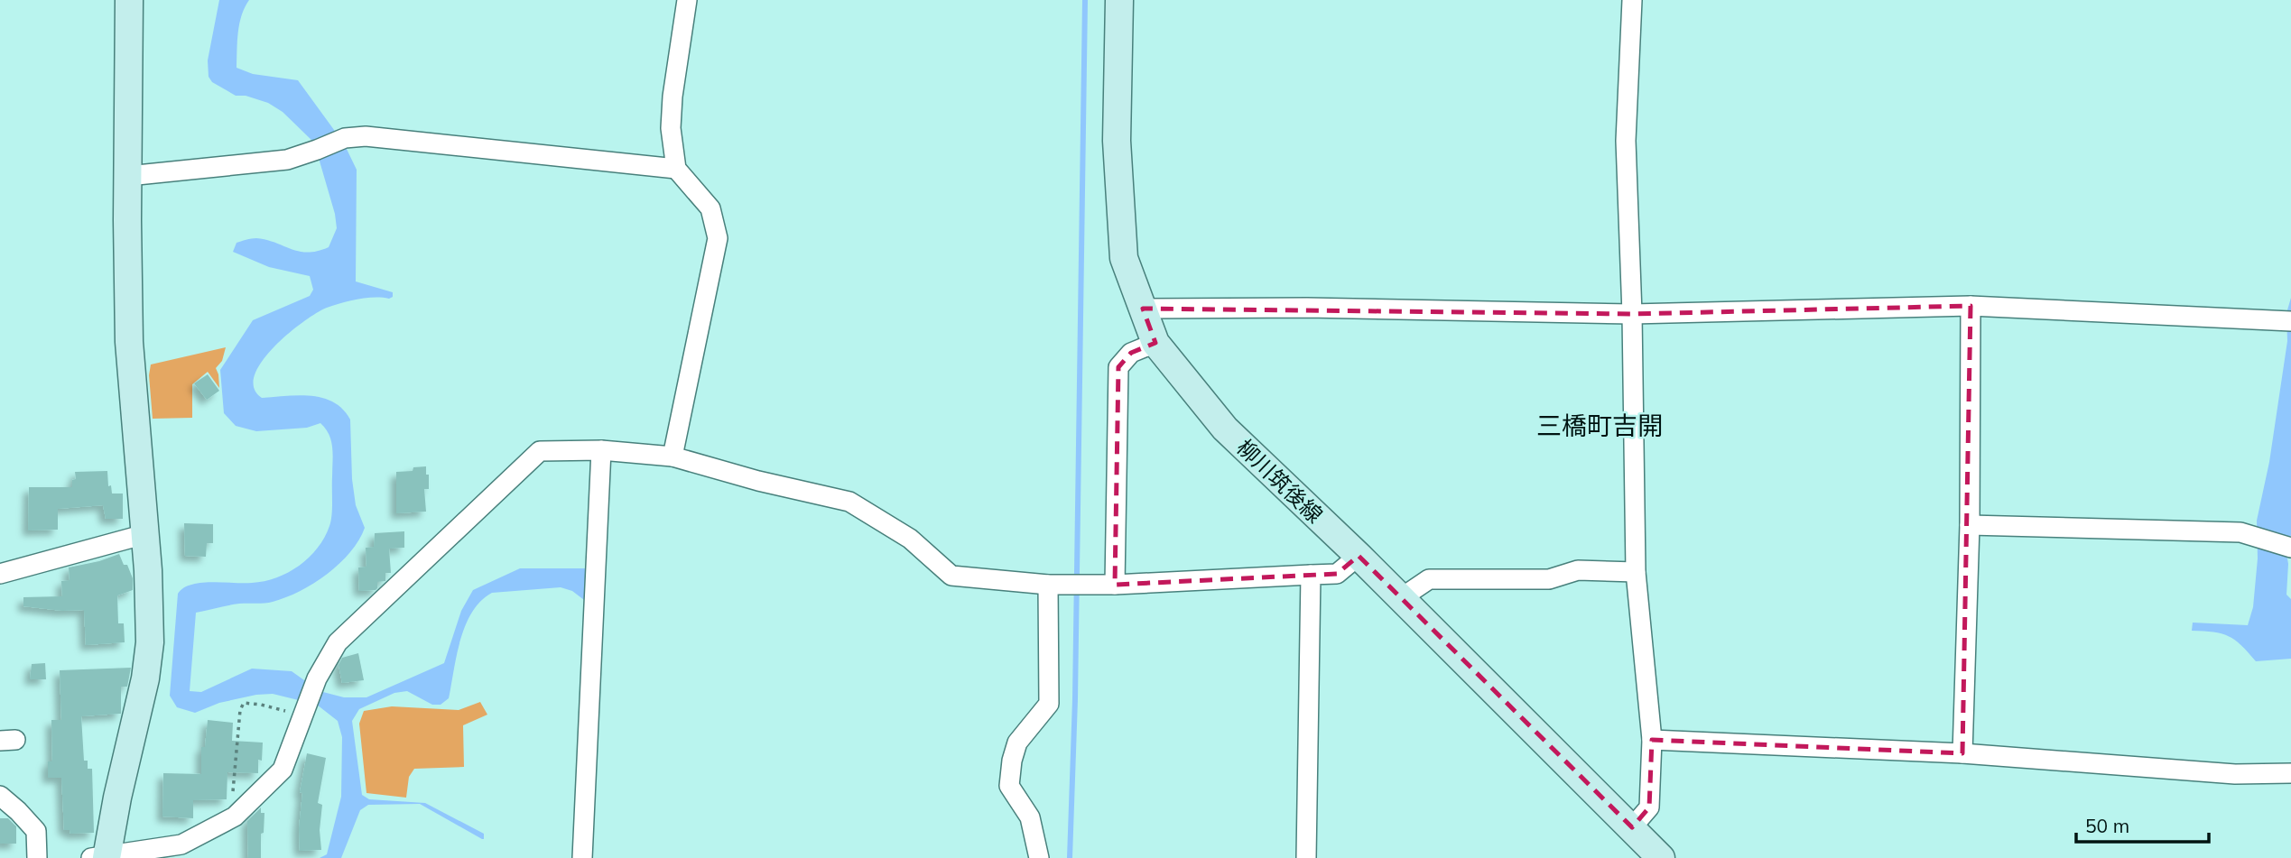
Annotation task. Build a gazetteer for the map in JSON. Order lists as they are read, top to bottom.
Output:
{
  "streets": {
    "main road": ["柳川筑後線"]
  },
  "districts": ["三橋町吉開"],
  "scale_bar": "50 m"
}
